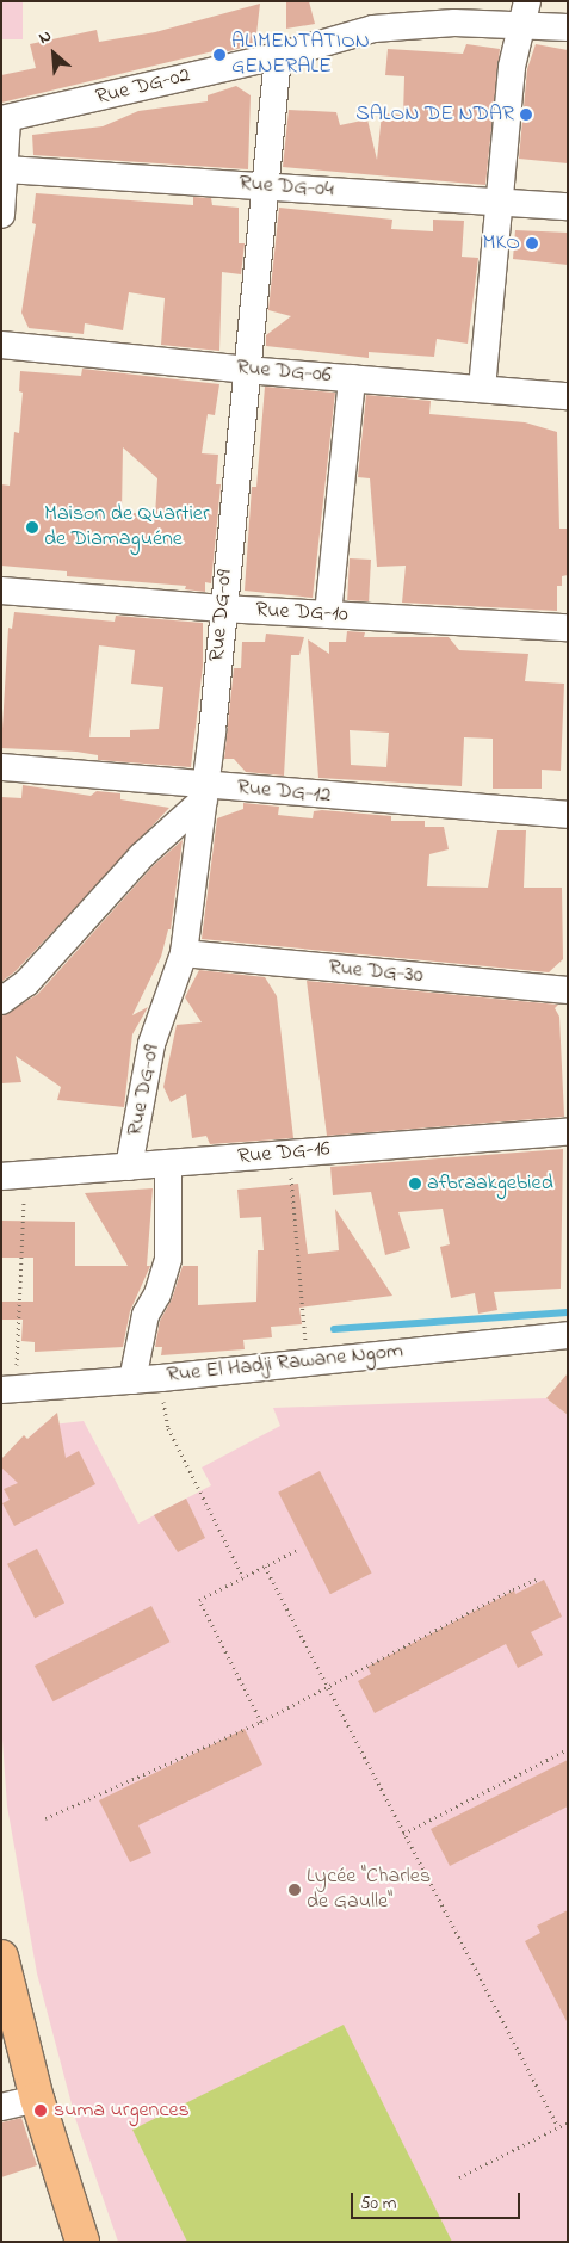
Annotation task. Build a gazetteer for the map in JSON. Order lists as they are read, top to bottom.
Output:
{
  "streets": {
    "street": [
      "Rue DG-02",
      "Rue DG-04",
      "Rue DG-06",
      "Rue DG-10",
      "Rue DG-09",
      "Rue DG-12",
      "Rue DG-30",
      "Rue DG-16",
      "Rue El Hadji Rawane Ngom"
    ]
  },
  "crossings": [
    ["Rue DG-02", "Rue DG-09"],
    ["Rue DG-04", "Rue DG-09"],
    ["Rue DG-06", "Rue DG-09"],
    ["Rue DG-10", "Rue DG-09"],
    ["Rue DG-09", "Rue DG-12"],
    ["Rue DG-09", "Rue DG-30"],
    ["Rue DG-09", "Rue DG-16"]
  ],
  "places": [
    "ALIMENTATION GENERALE",
    "SALON DE NDAR",
    "MKO",
    "Maison de Quartier de Diamaguéne",
    "afbraakgebied",
    "Lycée \"Charles de Gaulle\"",
    "suma urgences"
  ],
  "scale_bar": "50 m",
  "north": "top left"
}
